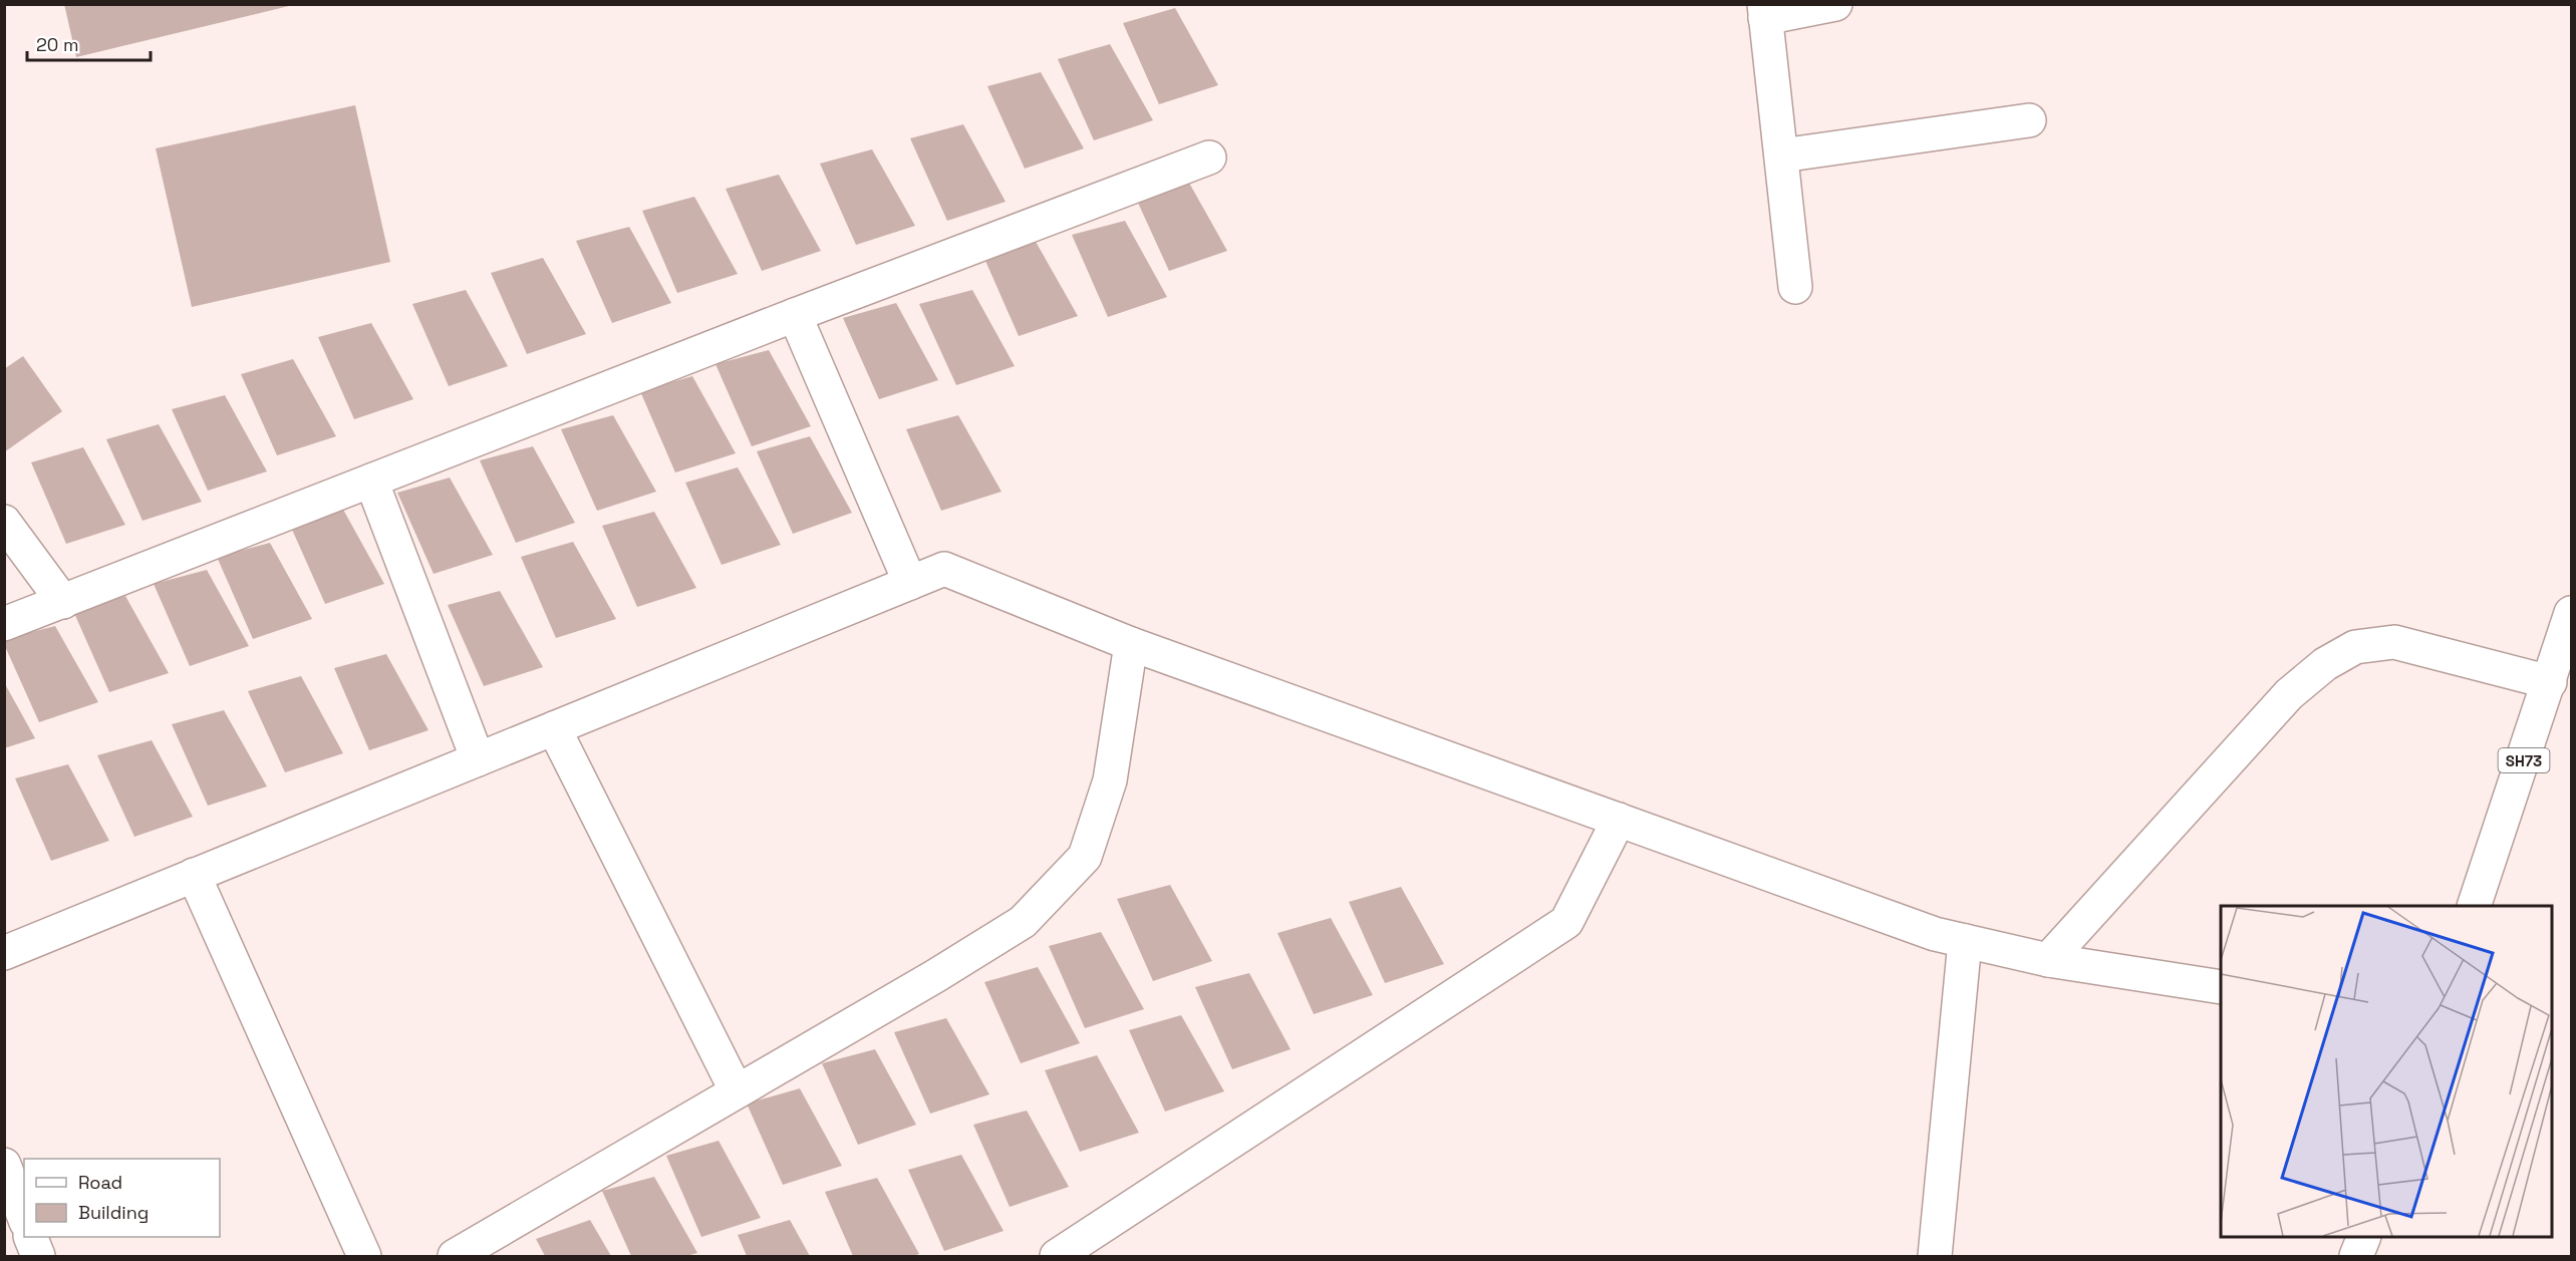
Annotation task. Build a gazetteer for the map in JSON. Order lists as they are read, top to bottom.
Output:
{
  "streets": {
    "street": ["SH73"]
  },
  "legend": ["Road", "Building"],
  "scale_bar": "20 m"
}
